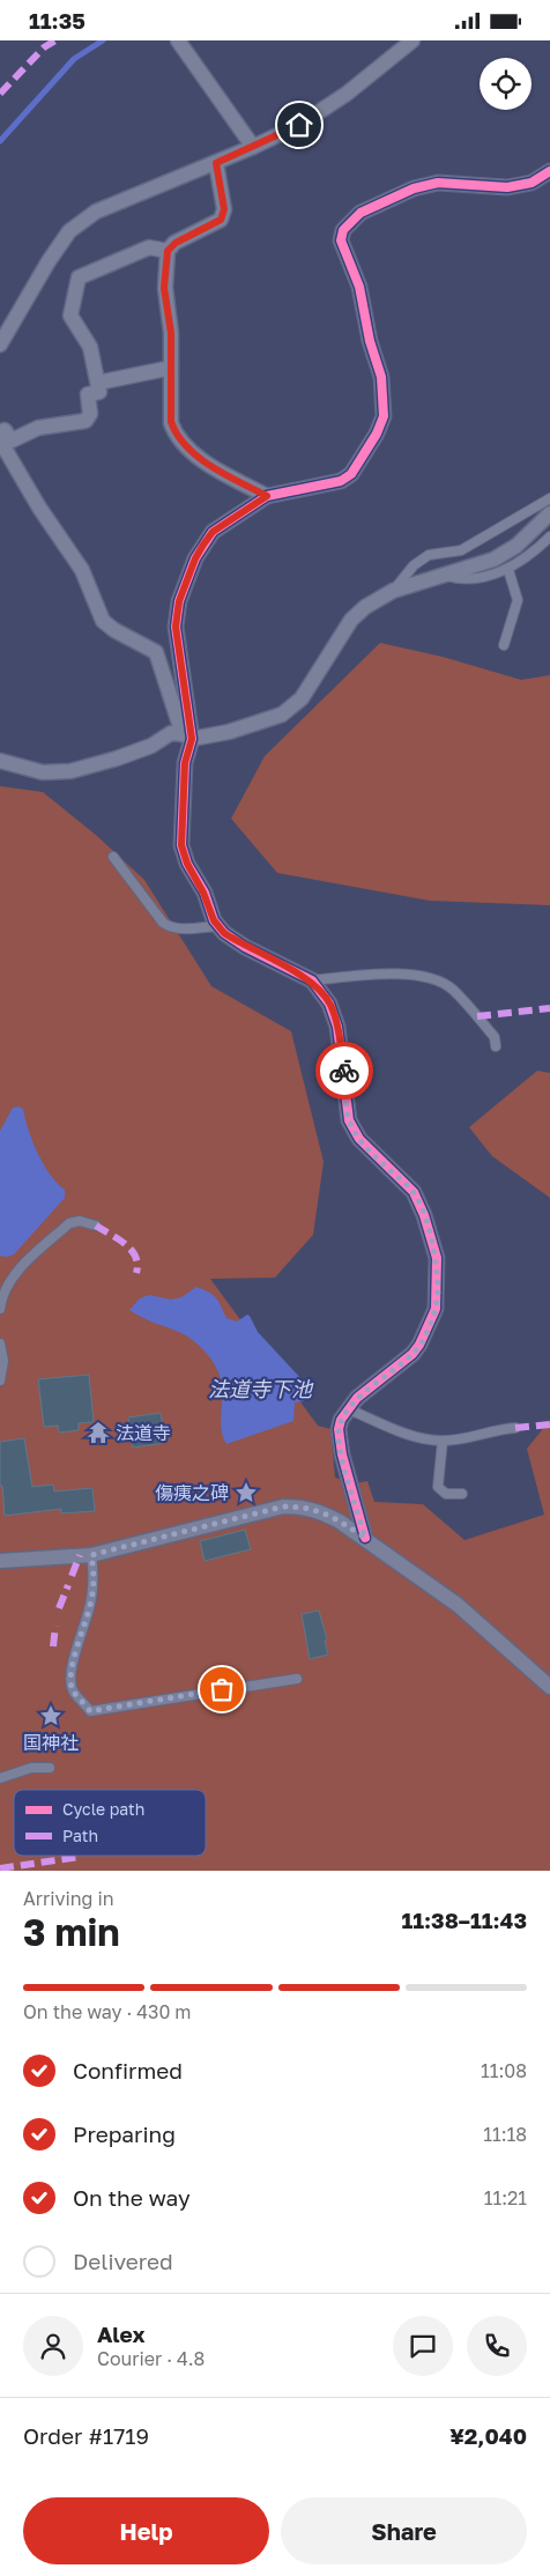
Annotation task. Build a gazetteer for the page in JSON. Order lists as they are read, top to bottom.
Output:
{
  "water": ["法道寺下池"],
  "places": {
    "temple": ["法道寺"],
    "place": ["傷痍之碑", "国神社"]
  },
  "legend": ["Cycle path", "Path"],
  "page": {
    "status": "11:35",
    "heading": ["3 min", "Arriving in", "11:38–11:43"],
    "panel": [
      "Alex",
      "Courier · 4.8",
      "Order #1719",
      "¥2,040"
    ],
    "bar": "On the way · 430 m",
    "list": [
      ["Confirmed", "11:08"],
      ["Preparing", "11:18"],
      ["On the way", "11:21"],
      "Delivered"
    ],
    "buttons": ["Help", "Share"]
  }
}
